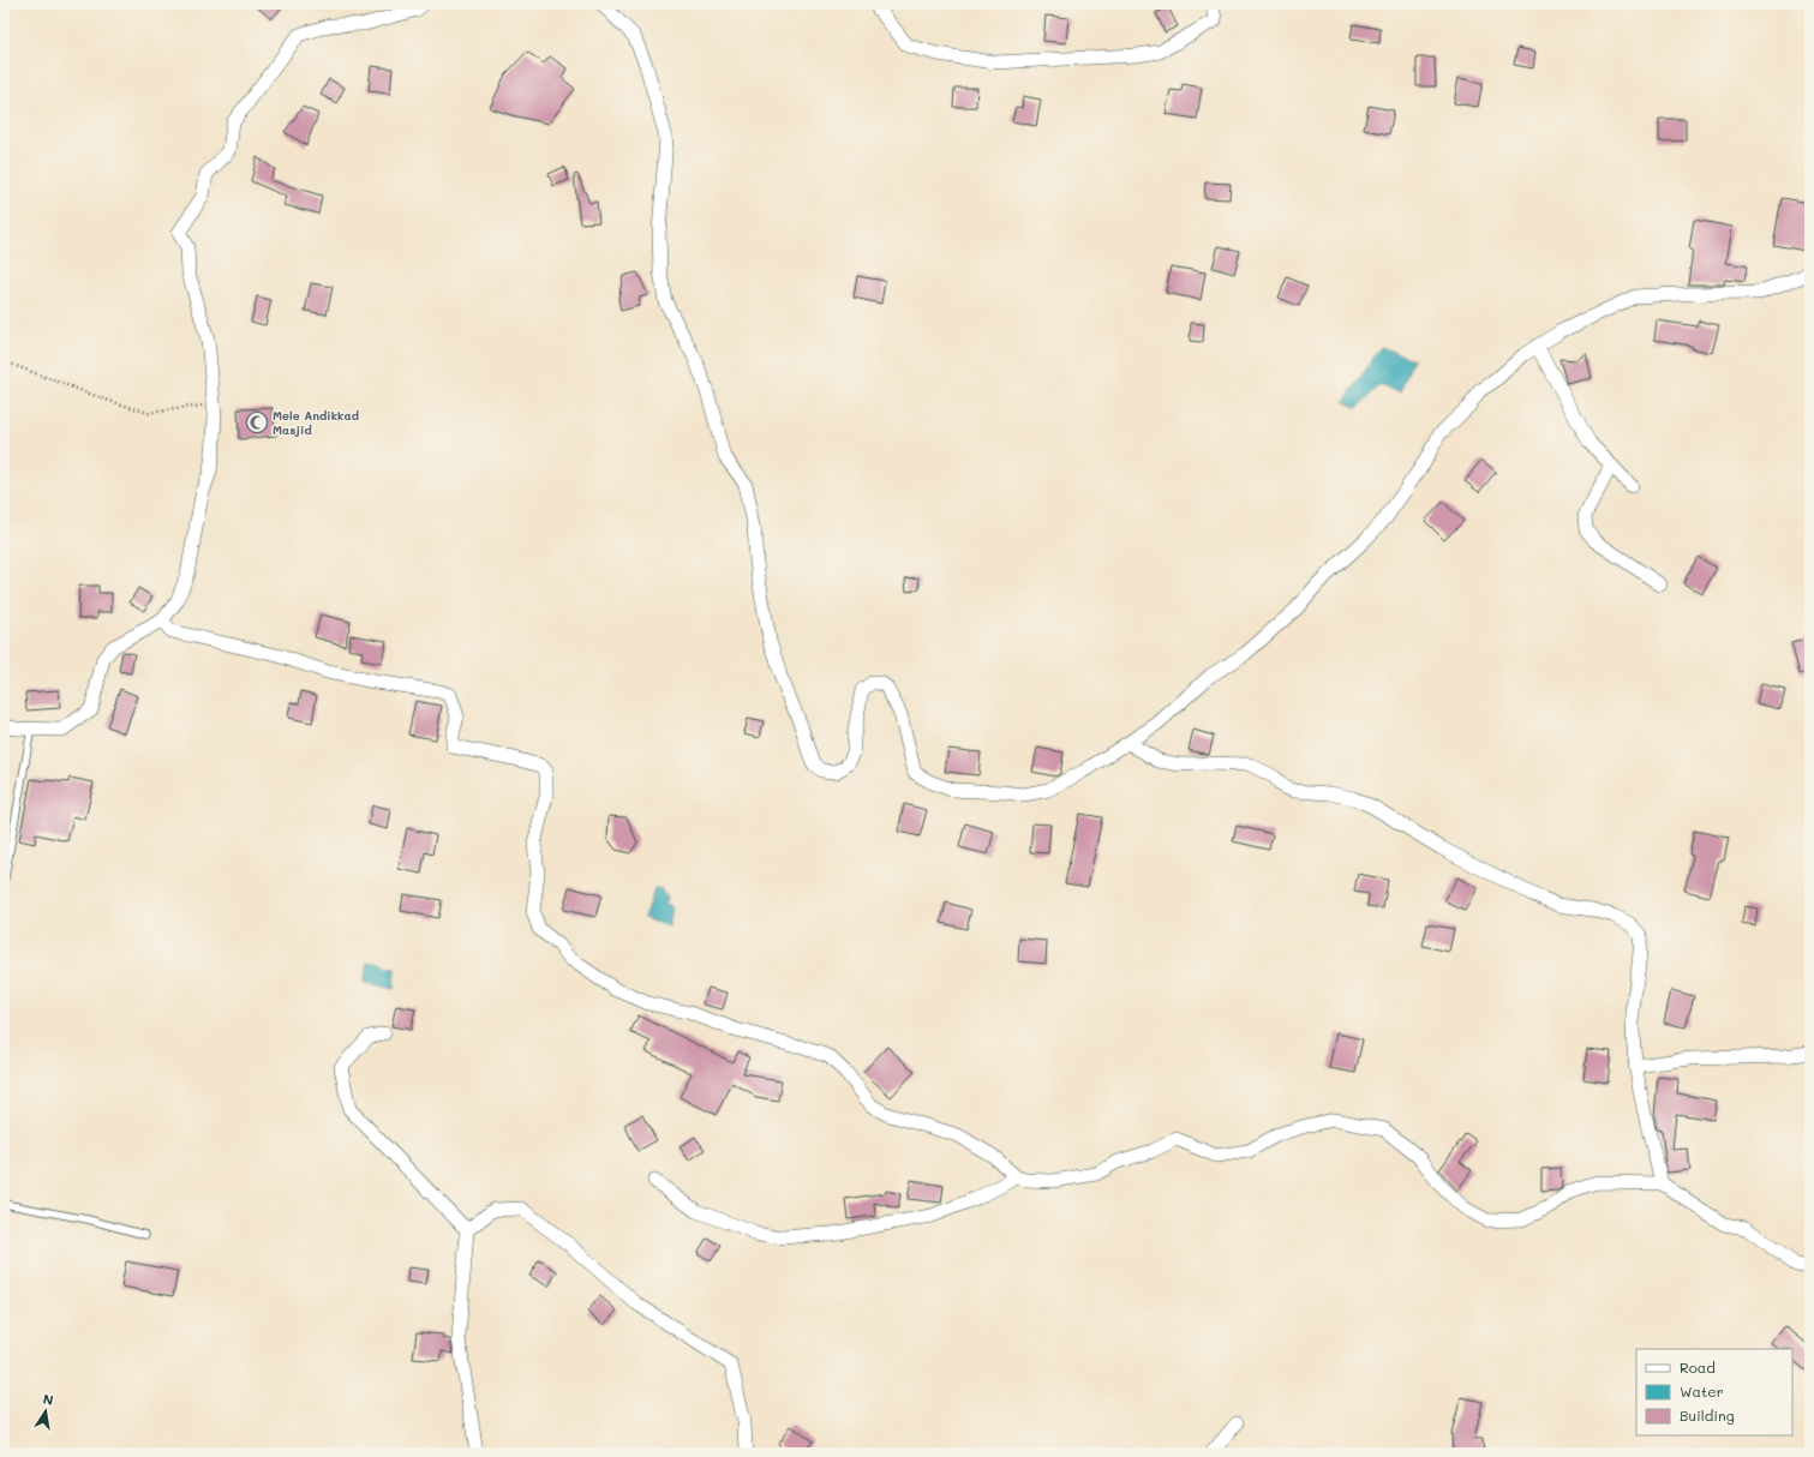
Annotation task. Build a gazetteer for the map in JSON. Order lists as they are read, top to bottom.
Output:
{
  "places": {
    "mosque": ["Mele Andikkad Masjid"]
  },
  "legend": ["Road", "Water", "Building"],
  "north": "top"
}
